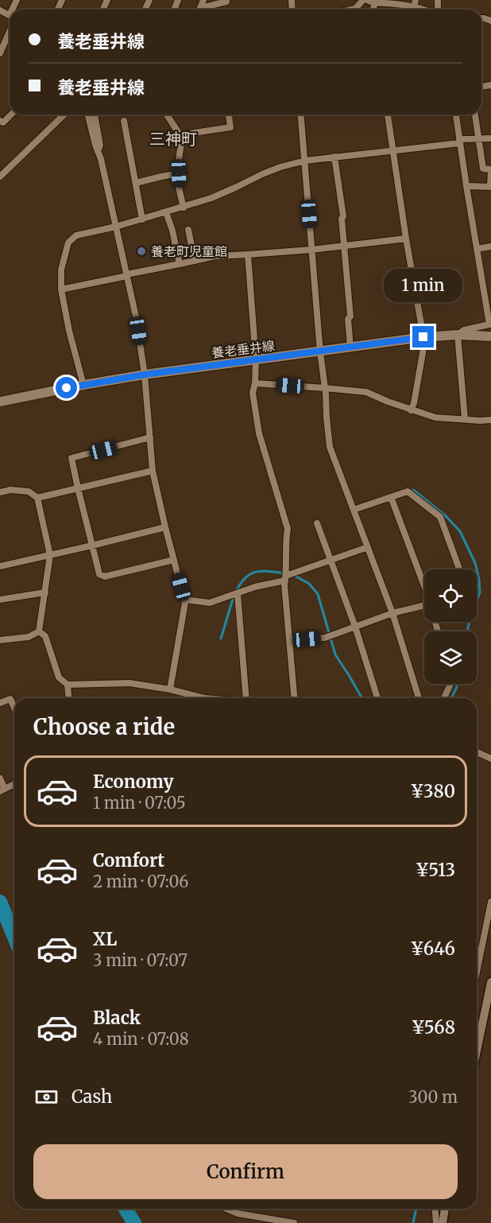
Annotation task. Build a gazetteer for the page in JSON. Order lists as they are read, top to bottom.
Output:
{
  "streets": {
    "main road": ["養老垂井線"]
  },
  "districts": ["三神町"],
  "places": ["養老町児童館"],
  "page": {
    "banner": ["養老垂井線", "養老垂井線"],
    "bubble": "1 min",
    "heading": "Choose a ride",
    "list": [
      {
        "name": "Economy",
        "note": "1 min · 07:05",
        "value": "¥380"
      },
      {
        "name": "Comfort",
        "note": "2 min · 07:06",
        "value": "¥513"
      },
      {
        "name": "XL",
        "note": "3 min · 07:07",
        "value": "¥646"
      },
      {
        "name": "Black",
        "note": "4 min · 07:08",
        "value": "¥568"
      }
    ],
    "pay": ["Cash", "300 m"],
    "buttons": "Confirm"
  }
}
